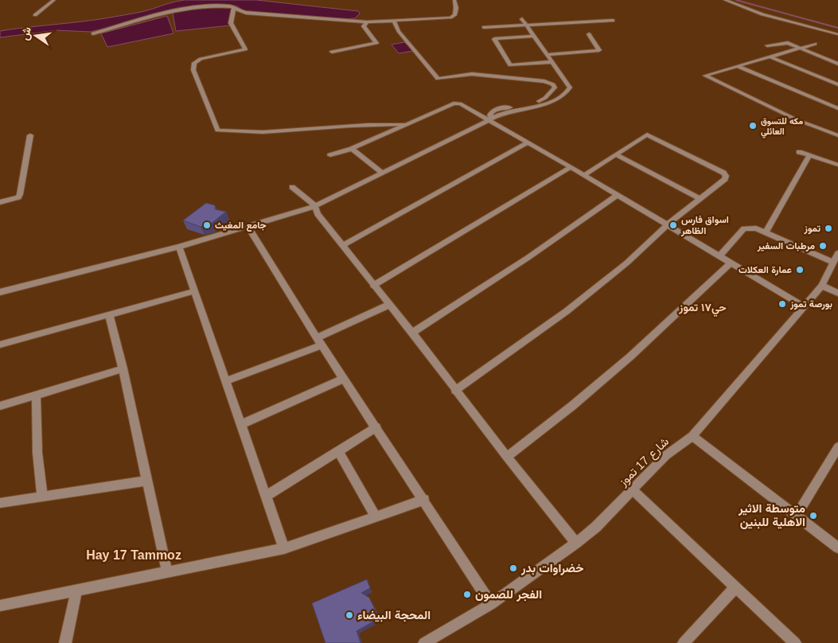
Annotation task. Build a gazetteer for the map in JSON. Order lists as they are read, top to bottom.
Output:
{
  "streets": {
    "street": ["شارع 17 تموز"]
  },
  "districts": ["حي۱۷ تموز", "Hay 17 Tammoz"],
  "places": [
    "مكه للتسوق العائلي",
    "جامع المغيث",
    "اسواق فارس الظاهر",
    "تموز",
    "مرطبات السفير",
    "عمارة العكلات",
    "بورصة تموز",
    "متوسطة الاثير الاهلية للبنين",
    "خضراوات بدر",
    "الفجر للصمون",
    "المحجة البيضاء"
  ],
  "north": "left"
}
